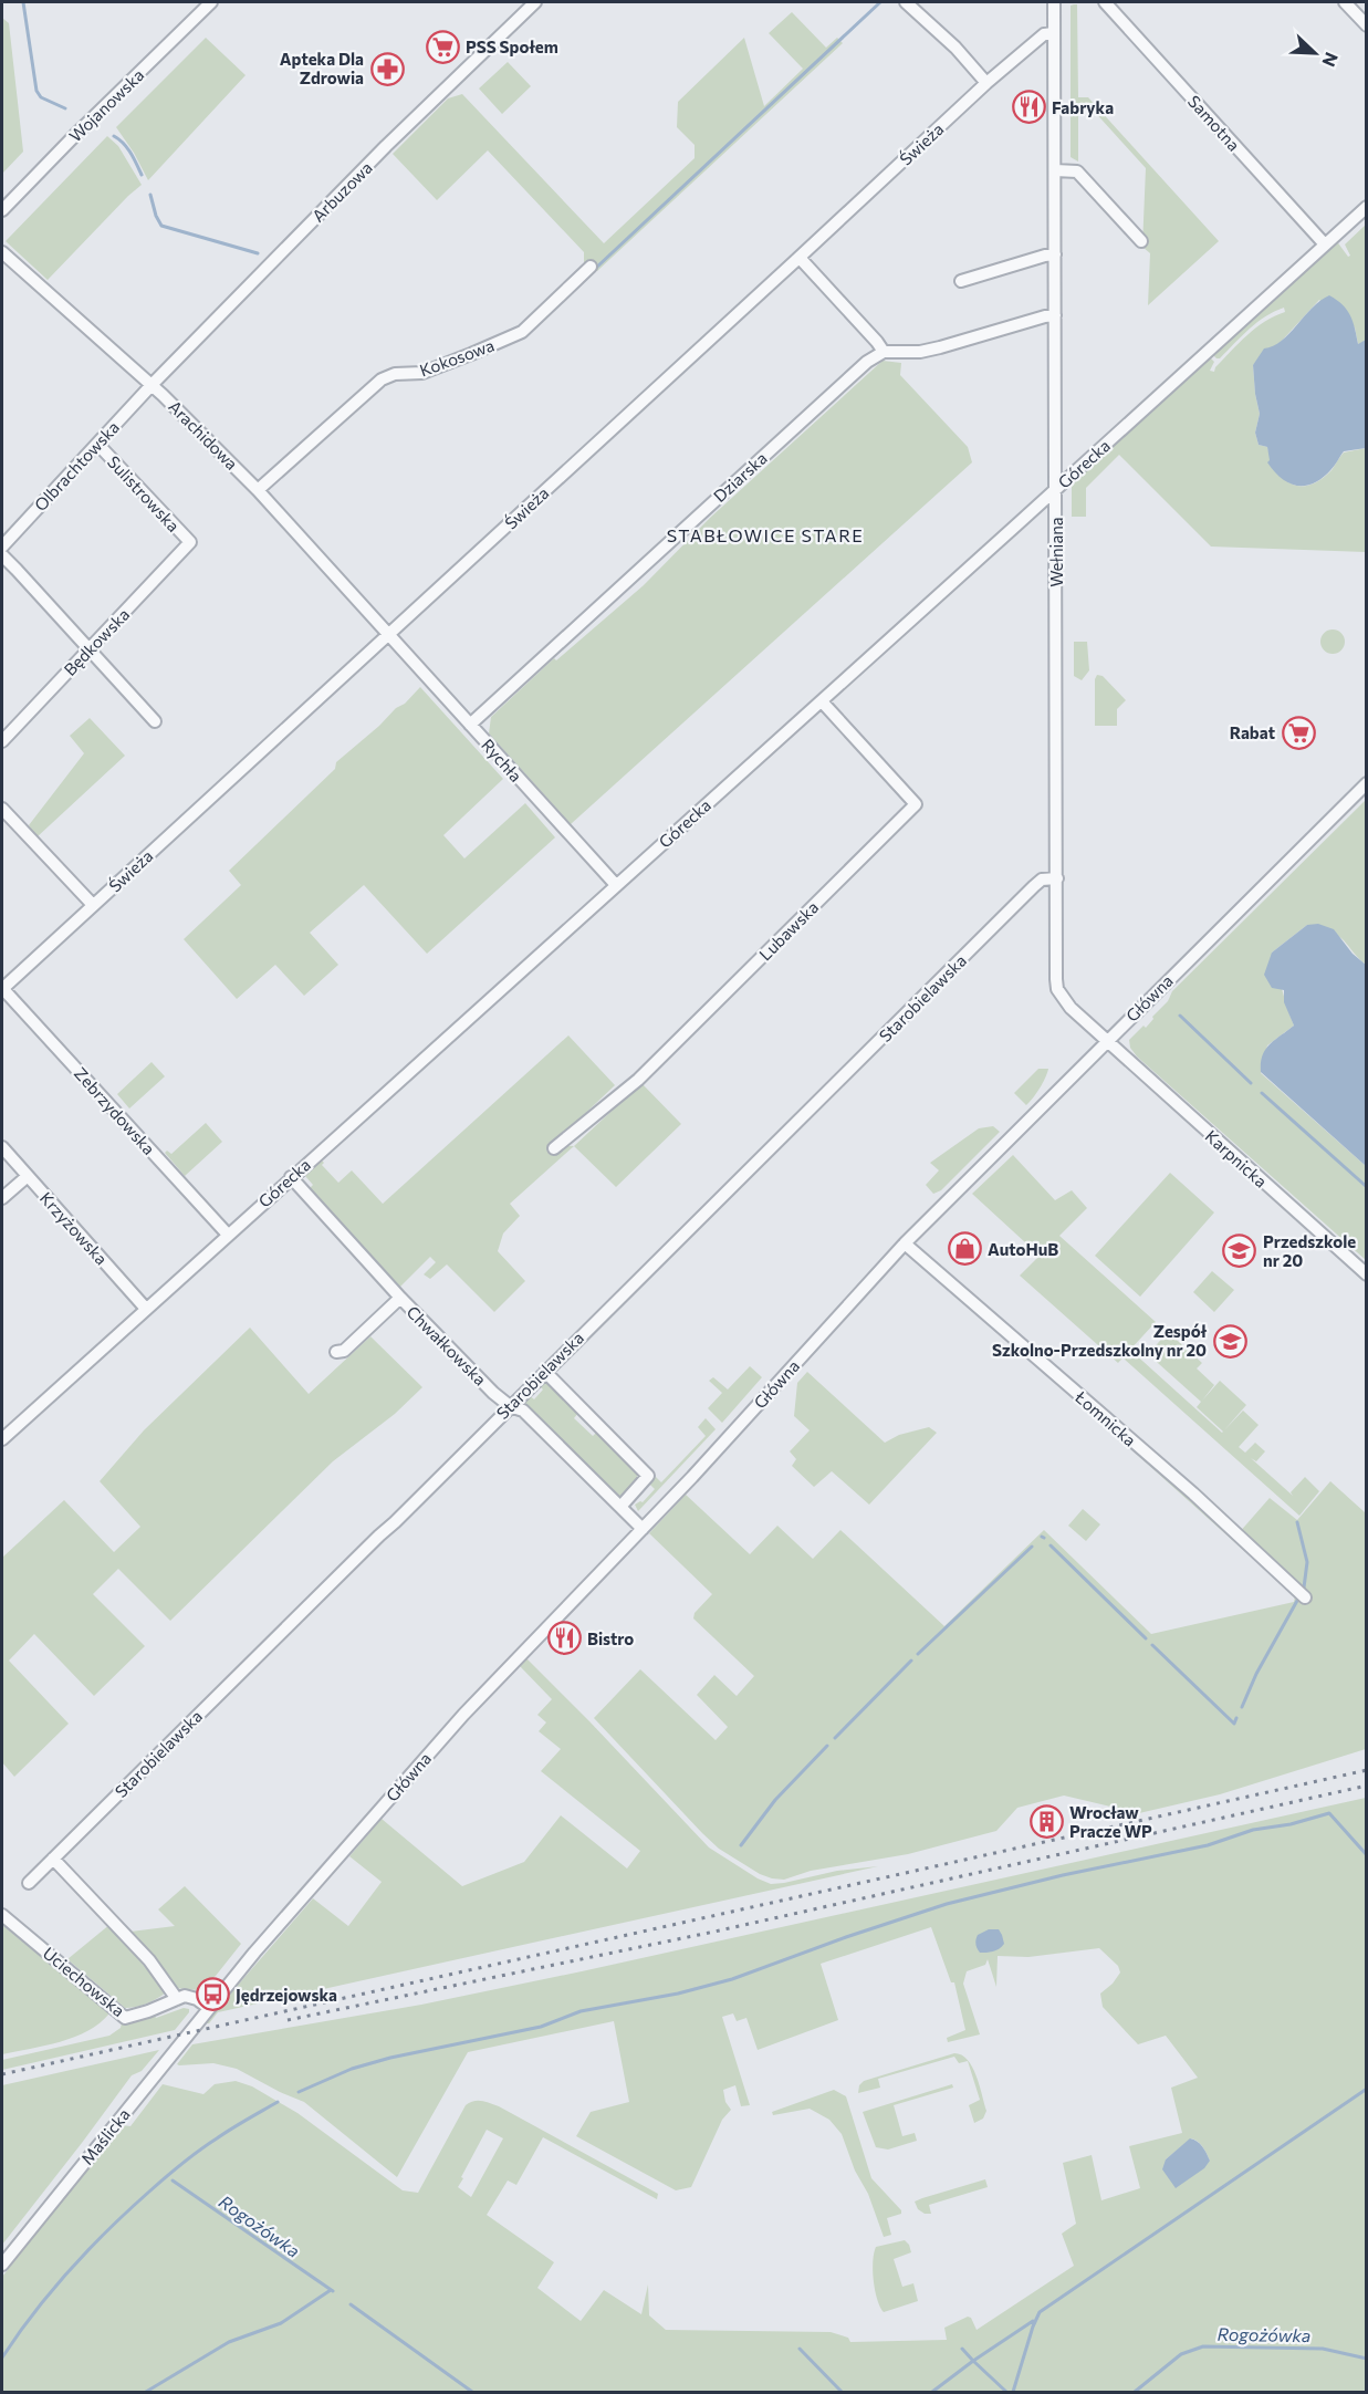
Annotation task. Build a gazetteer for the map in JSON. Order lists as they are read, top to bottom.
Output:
{
  "streets": {
    "street": [
      "Wojanowska",
      "Samotna",
      "Świeża",
      "Arbuzowa",
      "Kokosowa",
      "Arachidowa",
      "Górecka",
      "Olbrachtowska",
      "Dziarska",
      "Sulistrowska",
      "Wełniana",
      "Będkowska",
      "Rychła",
      "Lubawska",
      "Starobielawska",
      "Główna",
      "Zebrzydowska",
      "Karpnicka",
      "Krzyżowska",
      "Chwałkowska",
      "Łomnicka",
      "Uciechowska",
      "Maślicka"
    ]
  },
  "crossings": [
    ["Samotna", "Górecka"],
    ["Świeża", "Arachidowa"],
    ["Świeża", "Wełniana"],
    ["Świeża", "Rychła"],
    ["Świeża", "Zebrzydowska"],
    ["Arbuzowa", "Arachidowa"],
    ["Arbuzowa", "Olbrachtowska"],
    ["Kokosowa", "Arachidowa"],
    ["Arachidowa", "Olbrachtowska"],
    ["Arachidowa", "Rychła"],
    ["Górecka", "Wełniana"],
    ["Górecka", "Rychła"],
    ["Górecka", "Lubawska"],
    ["Górecka", "Zebrzydowska"],
    ["Górecka", "Krzyżowska"],
    ["Górecka", "Chwałkowska"],
    ["Olbrachtowska", "Sulistrowska"],
    ["Dziarska", "Rychła"],
    ["Sulistrowska", "Będkowska"],
    ["Wełniana", "Starobielawska"],
    ["Wełniana", "Główna"],
    ["Wełniana", "Karpnicka"],
    ["Starobielawska", "Chwałkowska"],
    ["Główna", "Karpnicka"],
    ["Główna", "Chwałkowska"],
    ["Główna", "Łomnicka"],
    ["Główna", "Maślicka"]
  ],
  "districts": ["STABŁOWICE STARE"],
  "water": ["Rogożówka"],
  "places": {
    "supermarket": ["PSS Społem", "Rabat"],
    "pharmacy": ["Apteka Dla Zdrowia"],
    "restaurant": ["Fabryka", "Bistro"],
    "shop": ["AutoHuB"],
    "school or university": ["Przedszkole nr 20", "Zespół Szkolno-Przedszkolny nr 20"],
    "building": ["Wrocław Pracze WP"],
    "bus stop": ["Jędrzejowska"]
  },
  "north": "bottom right"
}
